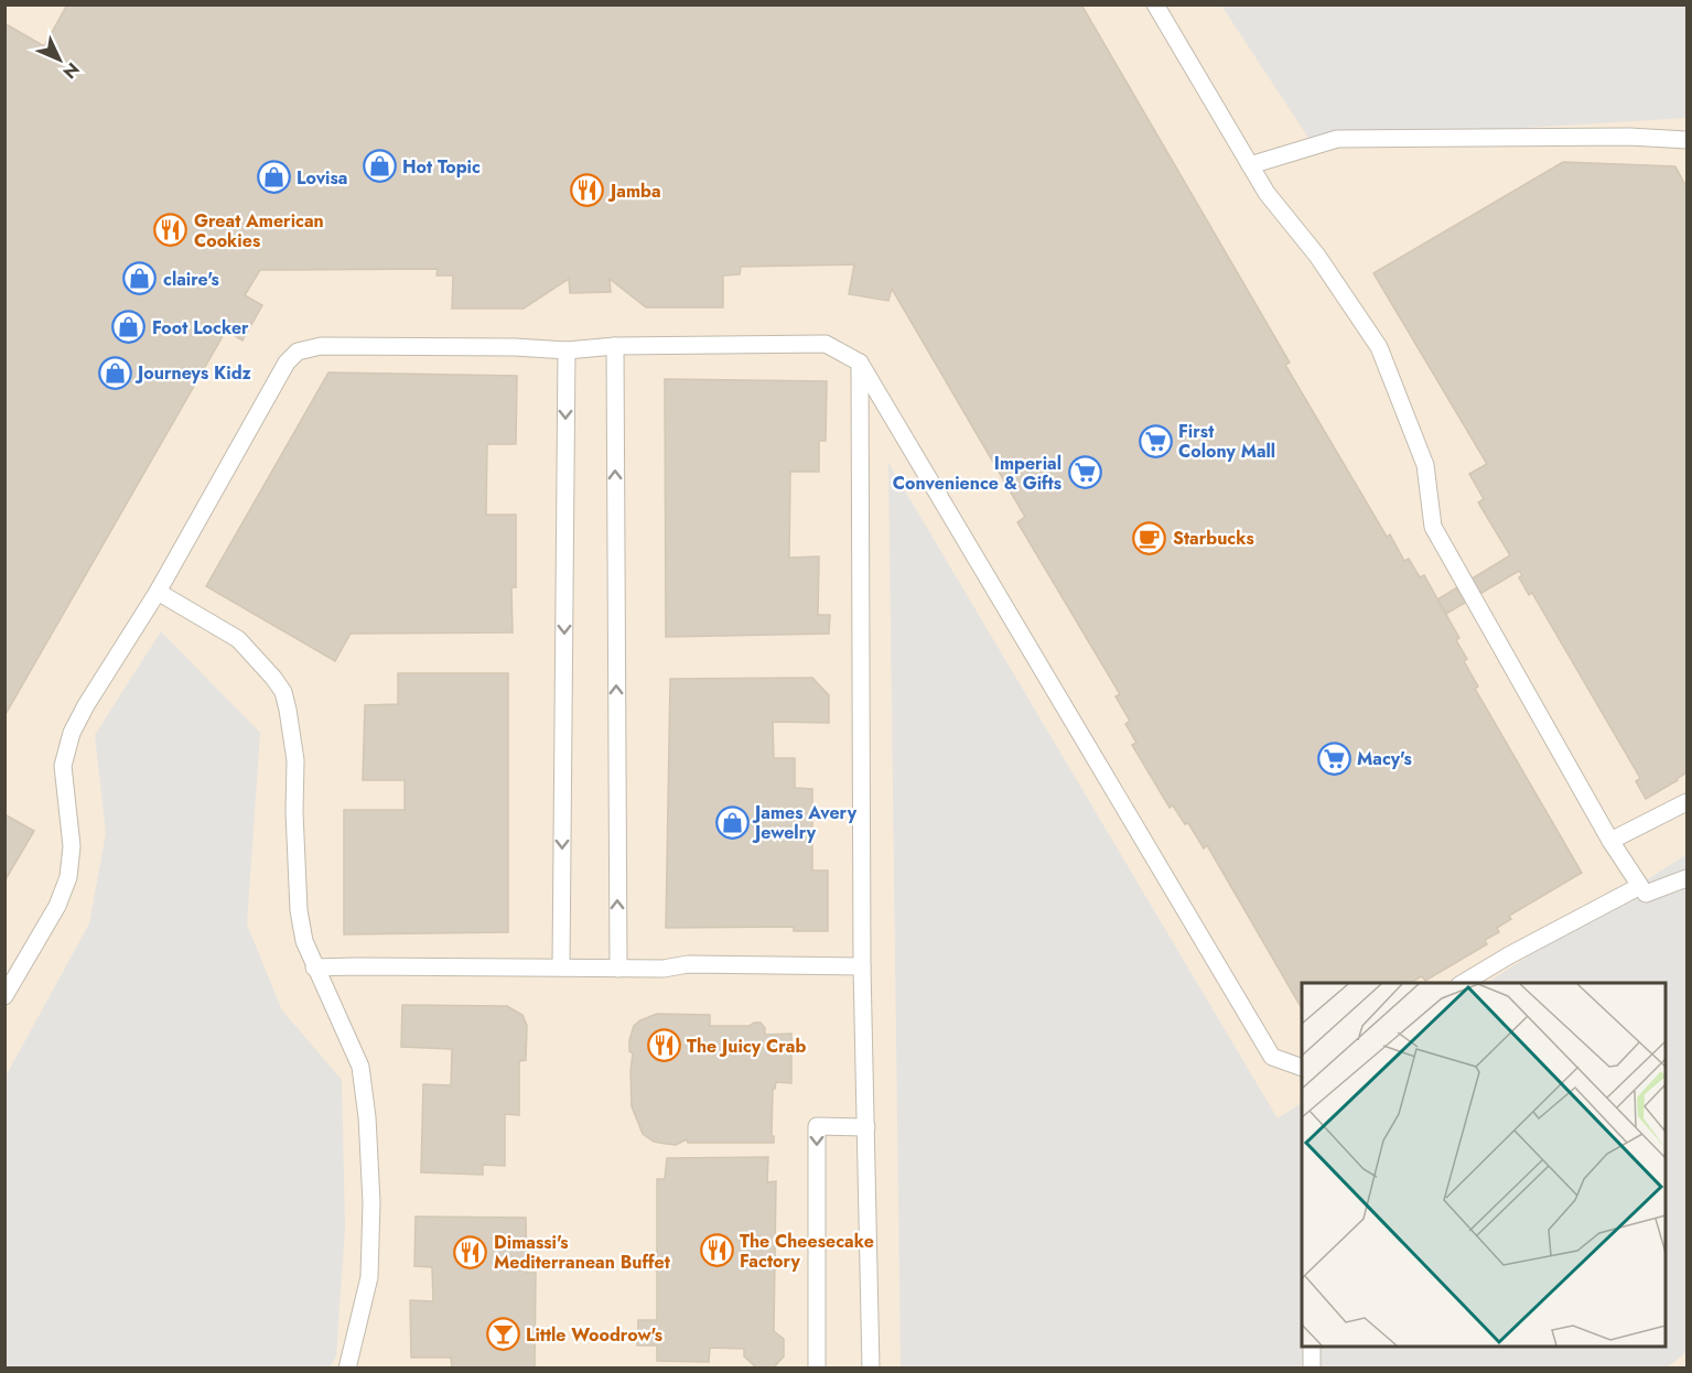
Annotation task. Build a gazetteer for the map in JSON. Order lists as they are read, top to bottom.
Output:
{
  "places": {
    "shop": [
      "Hot Topic",
      "Lovisa",
      "claire's",
      "Foot Locker",
      "Journeys Kidz",
      "James Avery Jewelry"
    ],
    "restaurant": [
      "Jamba",
      "Great American Cookies",
      "The Juicy Crab",
      "The Cheesecake Factory",
      "Dimassi's Mediterranean Buffet"
    ],
    "supermarket": ["First Colony Mall", "Imperial Convenience & Gifts", "Macy's"],
    "cafe": ["Starbucks"],
    "bar": ["Little Woodrow's"]
  },
  "north": "bottom right"
}
